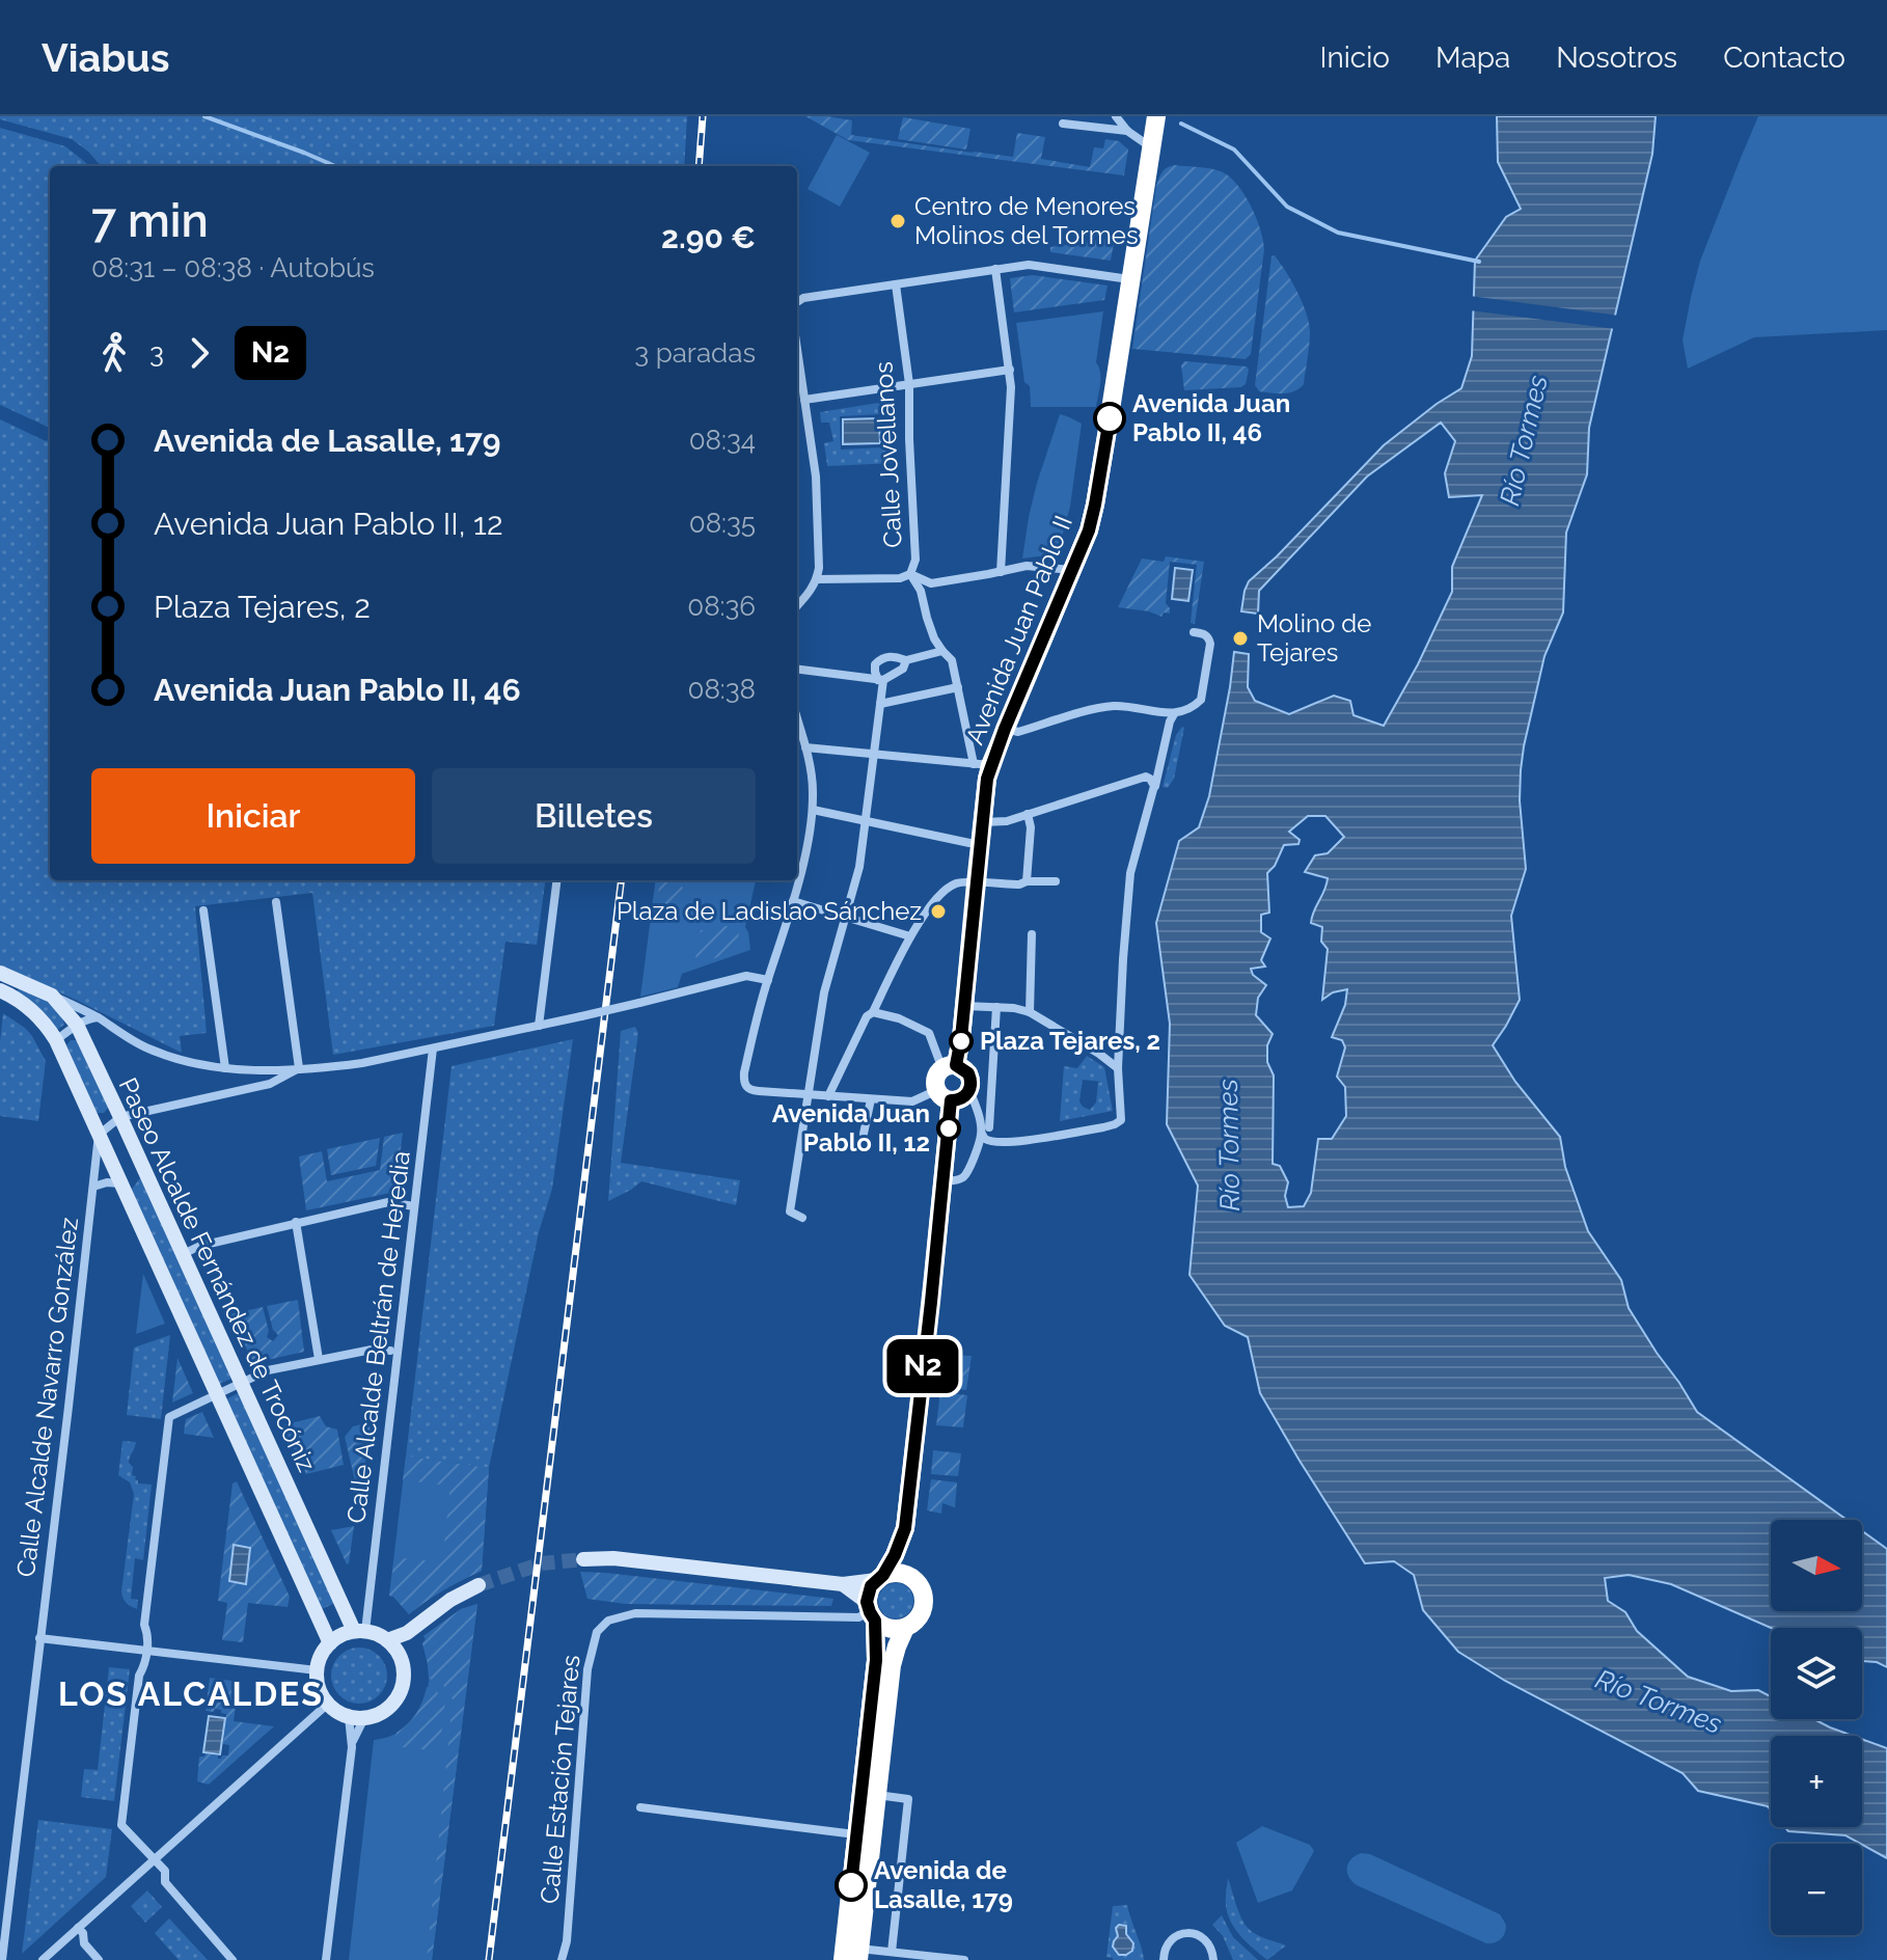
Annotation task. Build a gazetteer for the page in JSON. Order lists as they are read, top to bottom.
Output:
{
  "streets": {
    "highway": ["Avenida Juan Pablo II"],
    "main road": ["Paseo Alcalde Fernández de Trocóniz"],
    "street": [
      "Calle Jovellanos",
      "Calle Alcalde Beltrán de Heredia",
      "Calle Alcalde Navarro González",
      "Calle Estación Tejares"
    ]
  },
  "crossings": [
    ["Calle Jovellanos", "Avenida Juan Pablo II"],
    ["Paseo Alcalde Fernández de Trocóniz", "Calle Alcalde Beltrán de Heredia"],
    ["Paseo Alcalde Fernández de Trocóniz", "Calle Alcalde Navarro González"]
  ],
  "districts": ["LOS ALCALDES"],
  "water": ["Río Tormes"],
  "places": [
    "Centro de Menores Molinos del Tormes",
    "Avenida Juan Pablo II, 46",
    "Molino de Tejares",
    "Plaza de Ladislao Sánchez",
    "Plaza Tejares, 2",
    "Avenida Juan Pablo II, 12",
    "Avenida de Lasalle, 179"
  ],
  "lines": ["bus line N2"],
  "north": "right",
  "page": {
    "header": "Viabus",
    "nav": [
      "Inicio",
      "Mapa",
      "Nosotros",
      "Contacto"
    ],
    "on_map": "N2",
    "heading": ["7 min", "08:31 – 08:38 · Autobús", "2.90 €"],
    "legs": ["3", "N2", "3 paradas"],
    "list": [
      {
        "name": "Avenida de Lasalle, 179",
        "value": "08:34"
      },
      {
        "name": "Avenida Juan Pablo II, 12",
        "value": "08:35"
      },
      {
        "name": "Plaza Tejares, 2",
        "value": "08:36"
      },
      {
        "name": "Avenida Juan Pablo II, 46",
        "value": "08:38"
      }
    ],
    "buttons": ["Iniciar", "Billetes"],
    "map_buttons": ["+", "−"]
  }
}
